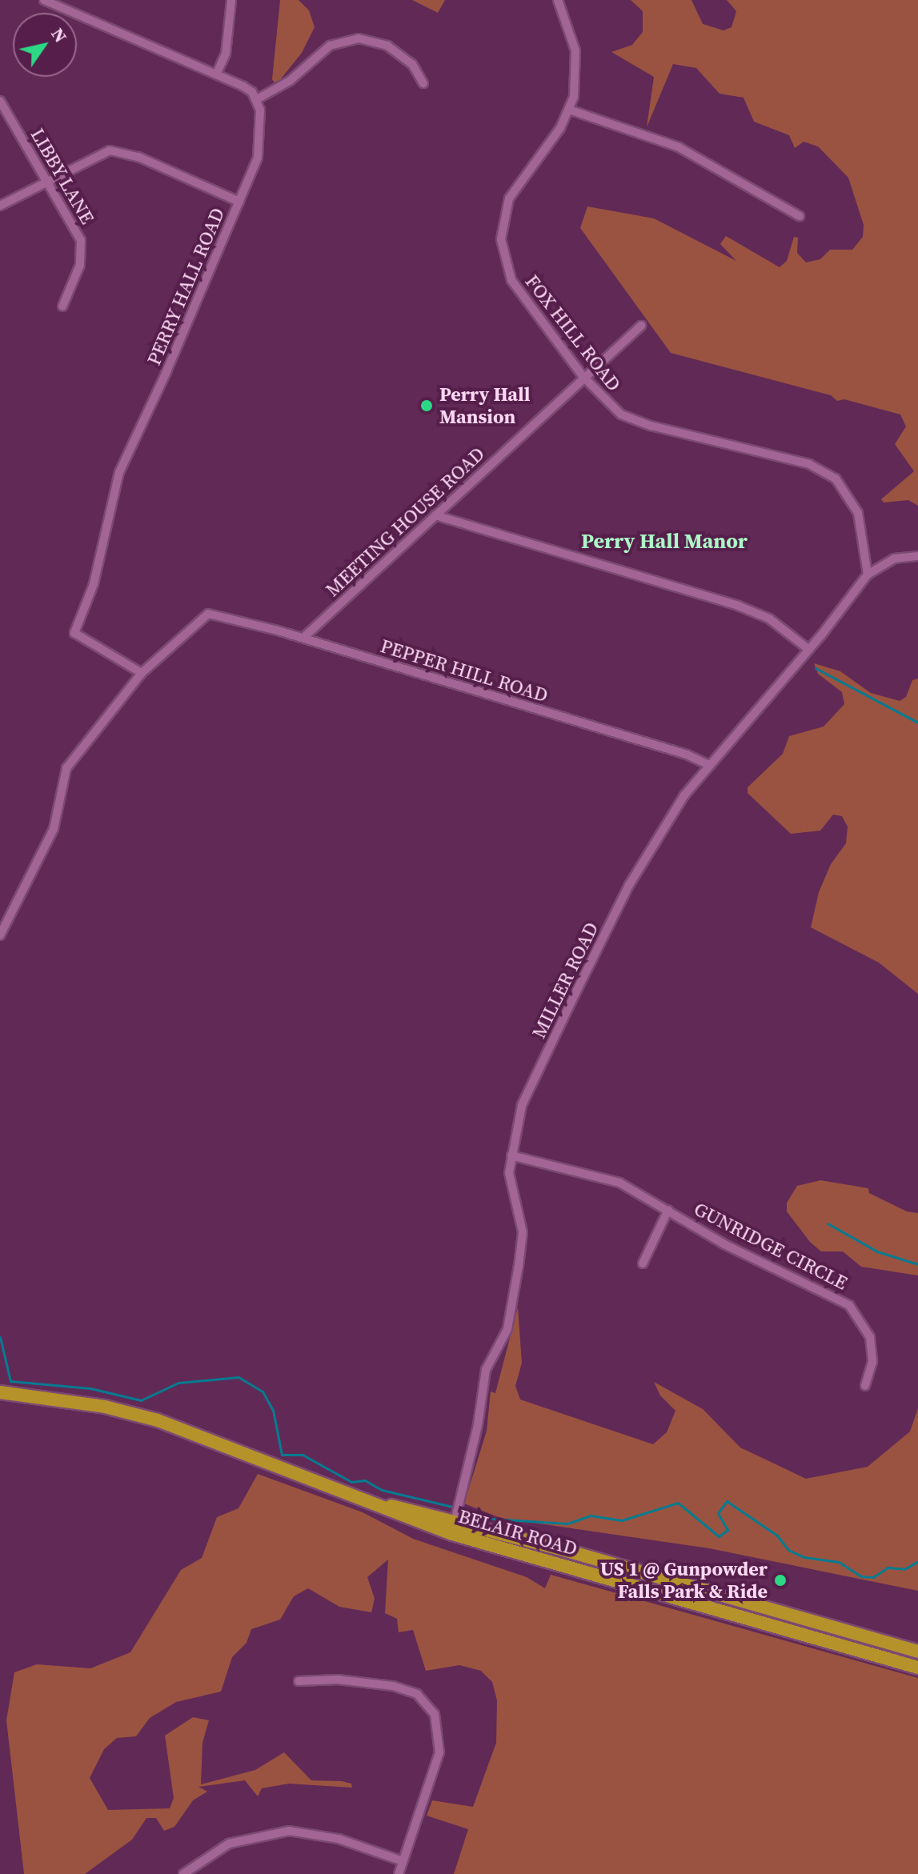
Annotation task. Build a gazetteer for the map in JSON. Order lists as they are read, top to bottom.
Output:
{
  "streets": {
    "highway": ["BELAIR ROAD"],
    "street": [
      "LIBBY LANE",
      "PERRY HALL ROAD",
      "FOX HILL ROAD",
      "MEETING HOUSE ROAD",
      "PEPPER HILL ROAD",
      "MILLER ROAD",
      "GUNRIDGE CIRCLE"
    ]
  },
  "crossings": [
    ["PERRY HALL ROAD", "PEPPER HILL ROAD"],
    ["FOX HILL ROAD", "MEETING HOUSE ROAD"],
    ["FOX HILL ROAD", "MILLER ROAD"],
    ["MEETING HOUSE ROAD", "PEPPER HILL ROAD"],
    ["PEPPER HILL ROAD", "MILLER ROAD"],
    ["MILLER ROAD", "GUNRIDGE CIRCLE"],
    ["MILLER ROAD", "BELAIR ROAD"]
  ],
  "districts": ["Perry Hall Manor"],
  "places": ["Perry Hall Mansion", "US 1 @ Gunpowder Falls Park & Ride"],
  "north": "top right"
}
